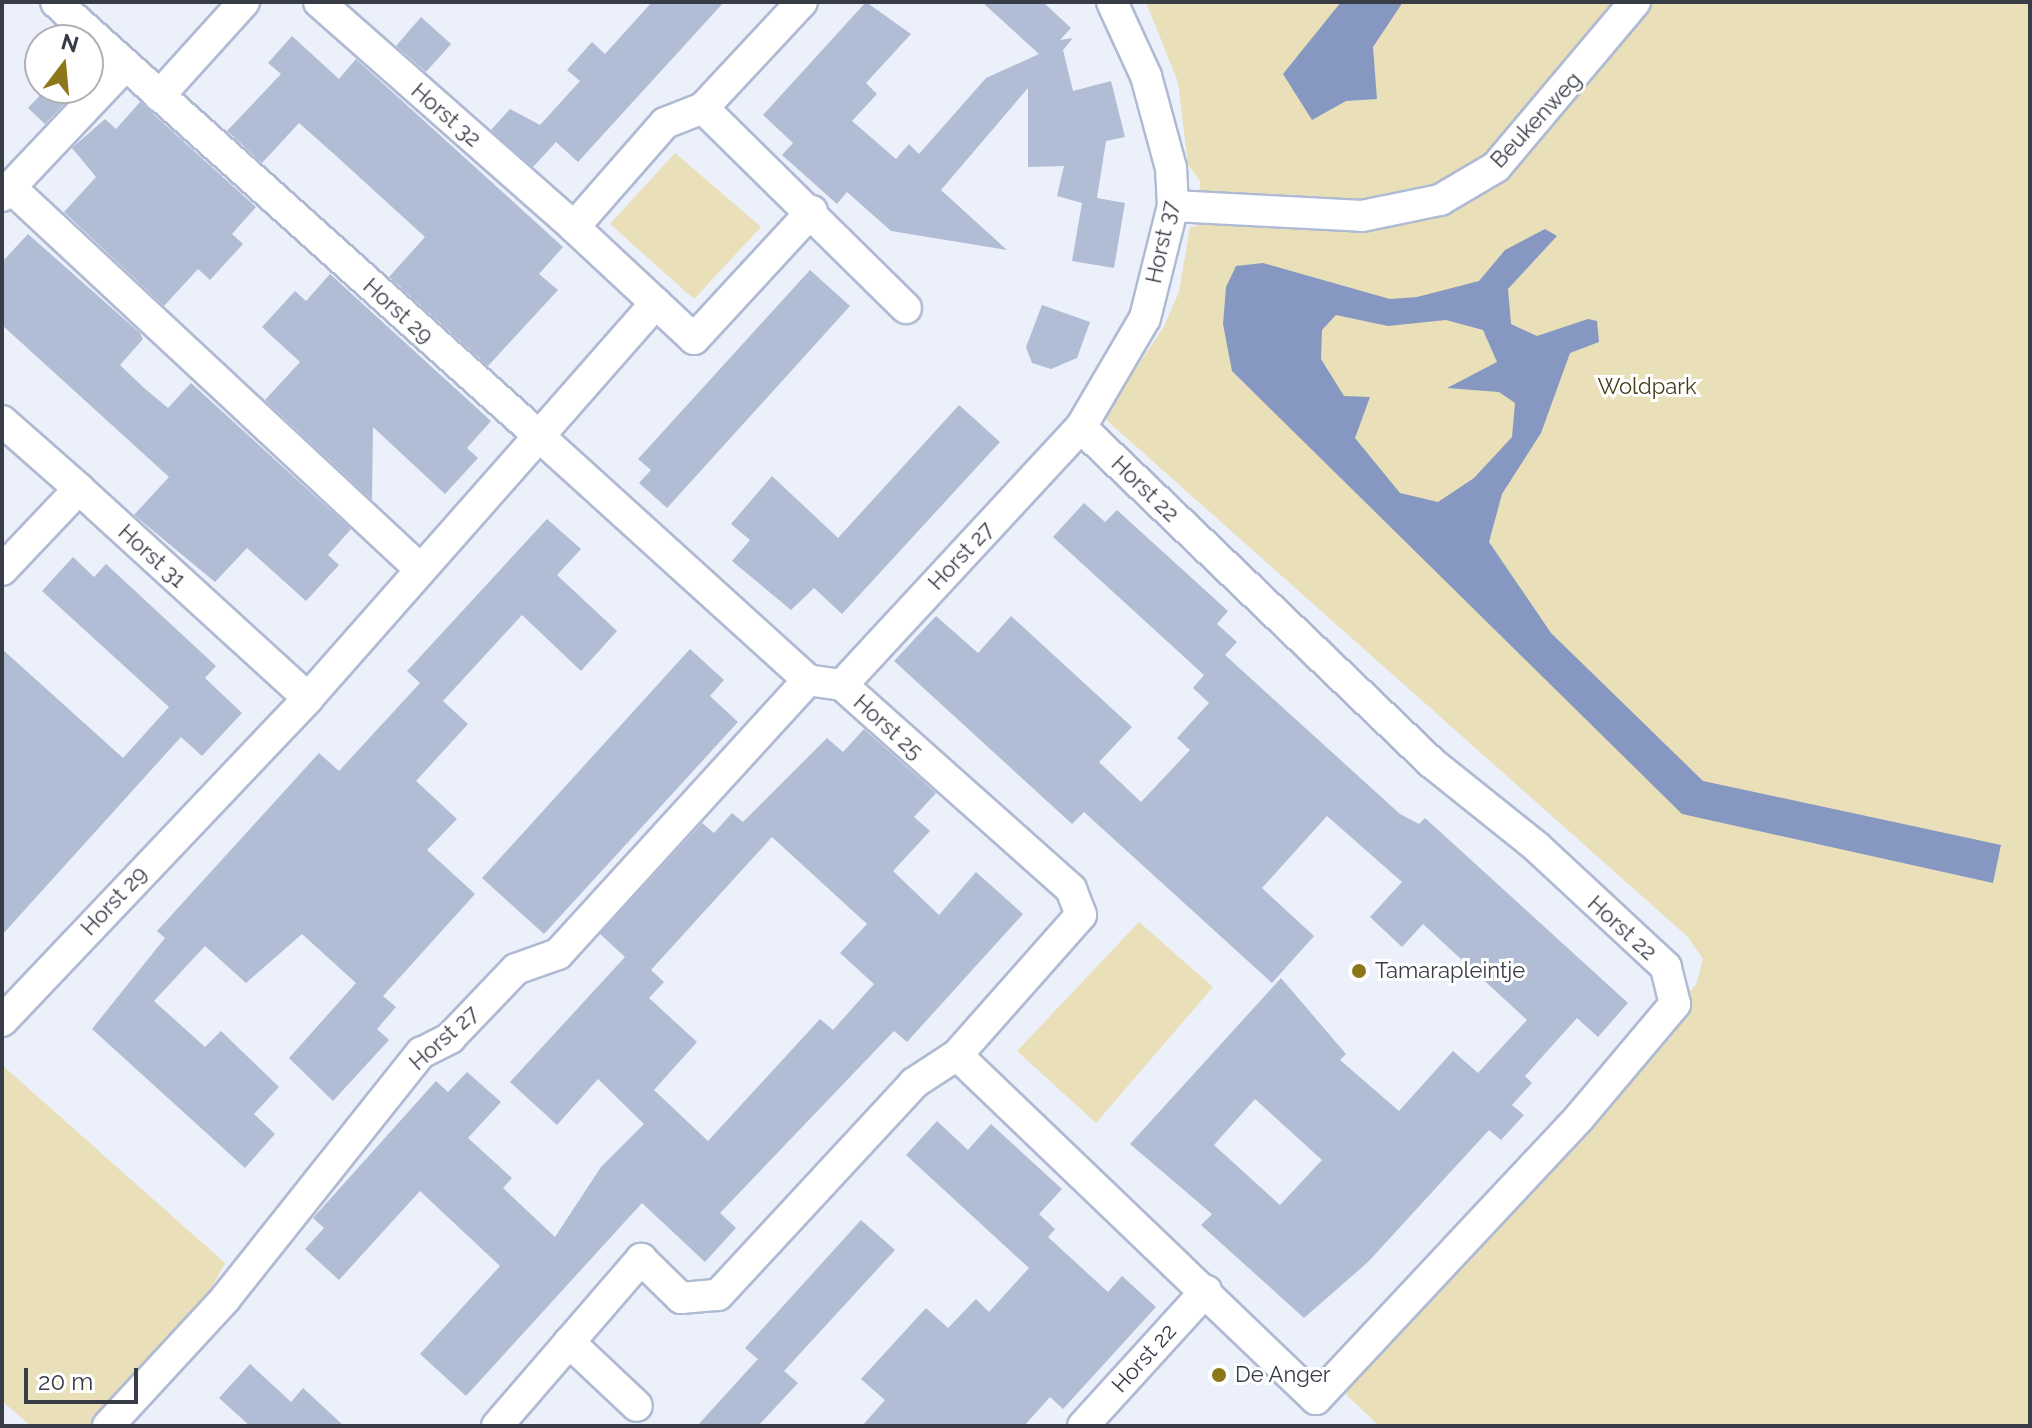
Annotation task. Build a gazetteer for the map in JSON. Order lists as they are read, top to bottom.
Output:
{
  "streets": {
    "street": [
      "Horst 32",
      "Beukenweg",
      "Horst 37",
      "Horst 29",
      "Horst 22",
      "Horst 31",
      "Horst 27",
      "Horst 25"
    ]
  },
  "crossings": [
    ["Beukenweg", "Horst 37"],
    ["Horst 37", "Horst 22"],
    ["Horst 37", "Horst 27"],
    ["Horst 29", "Horst 31"],
    ["Horst 22", "Horst 27"],
    ["Horst 22", "Horst 25"],
    ["Horst 27", "Horst 25"]
  ],
  "parks": ["Woldpark"],
  "places": ["Tamarapleintje", "De Anger"],
  "scale_bar": "20 m",
  "north": "top"
}
